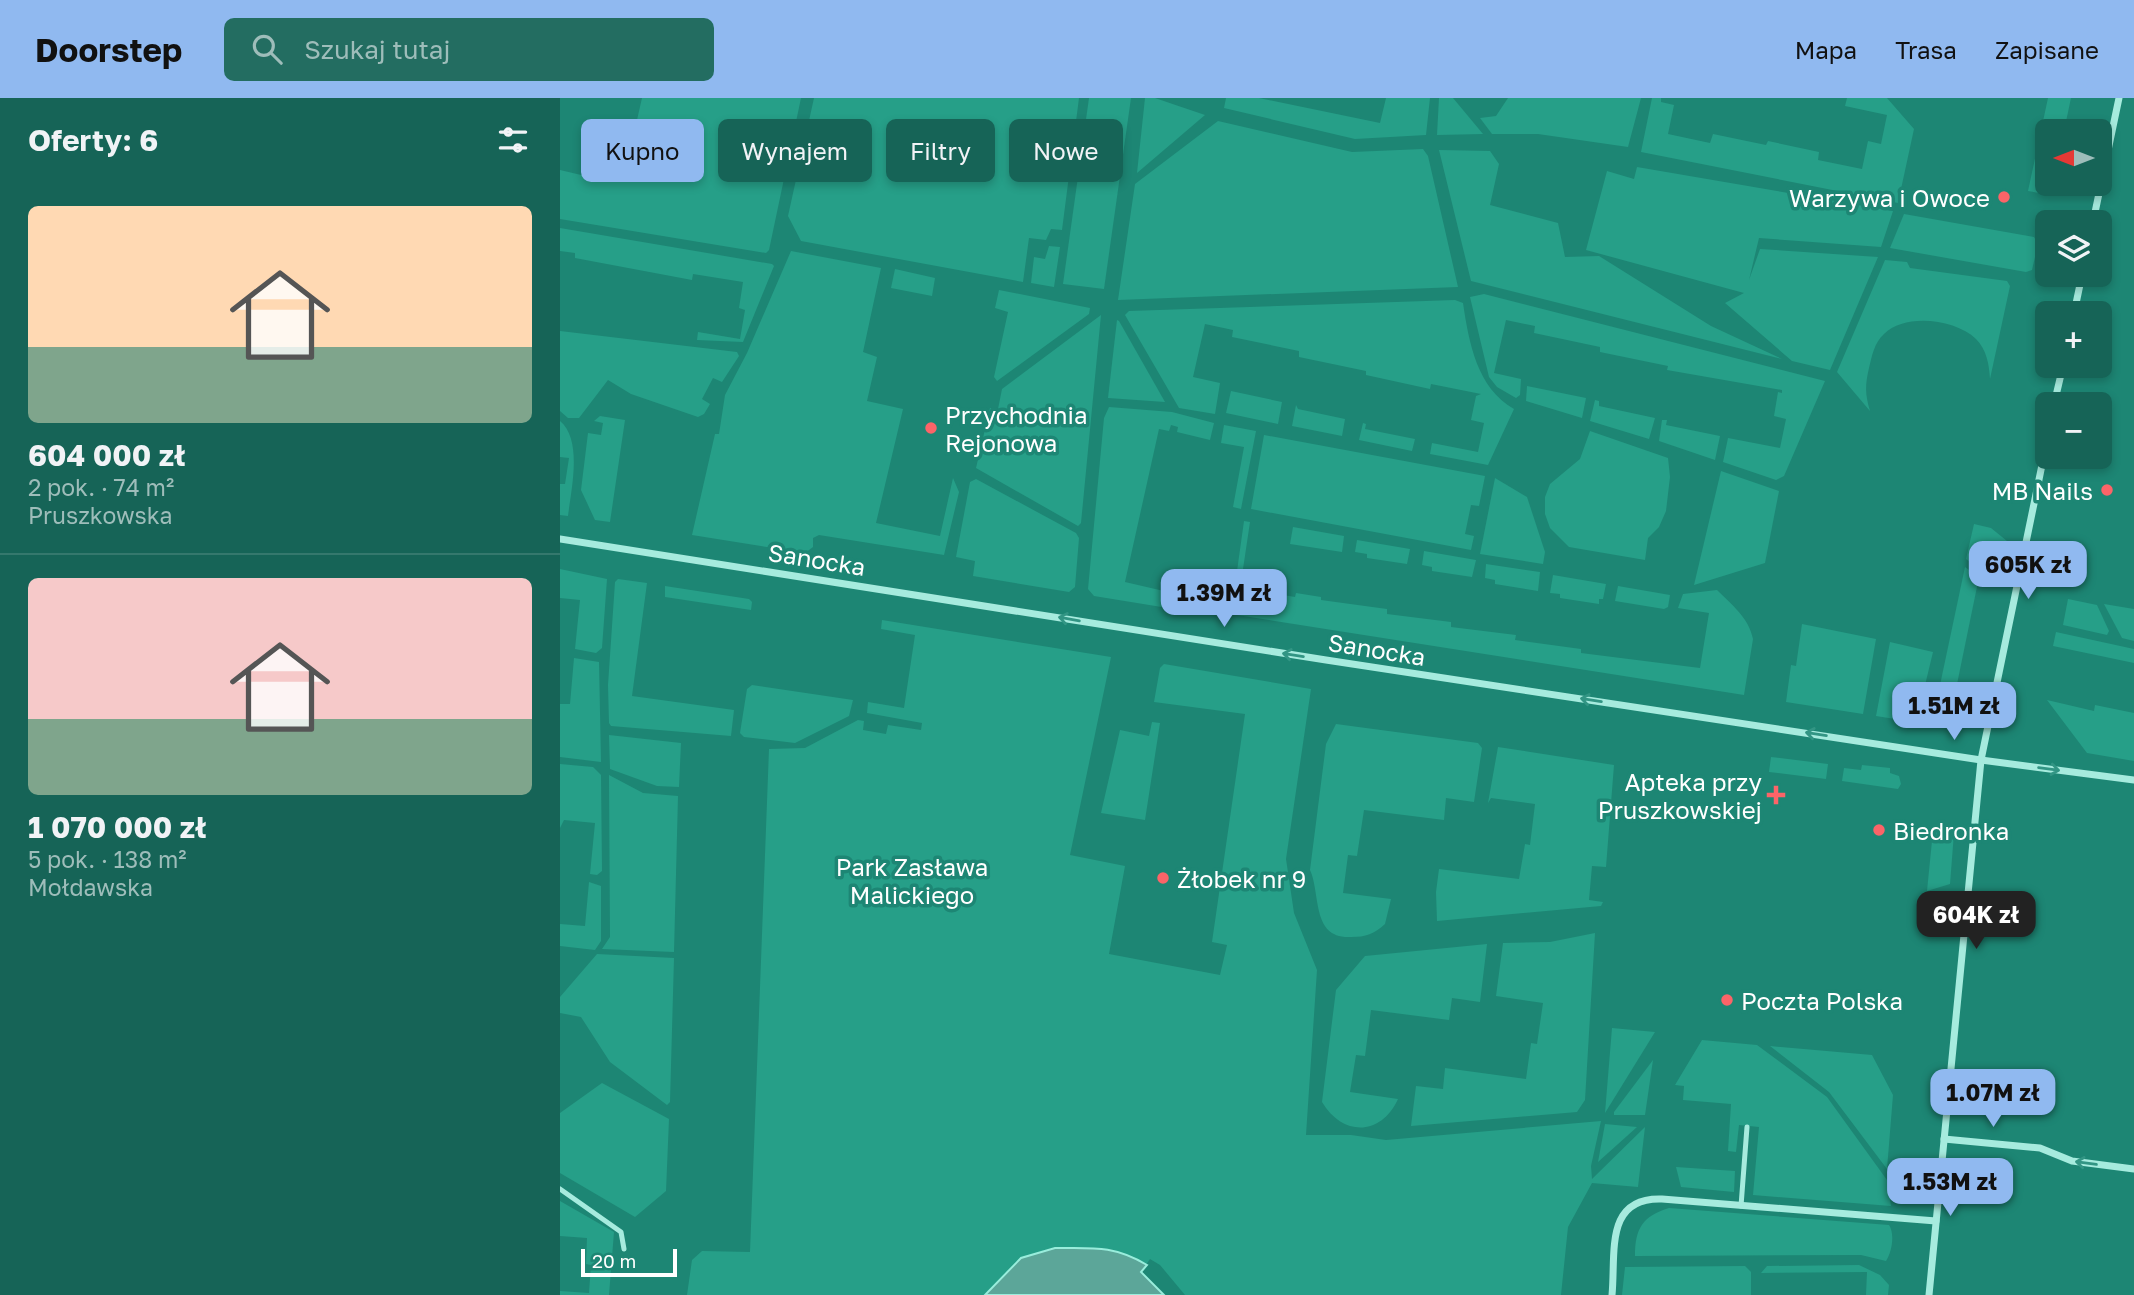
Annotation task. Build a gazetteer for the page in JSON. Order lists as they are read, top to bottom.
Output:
{
  "streets": {
    "street": ["Sanocka"]
  },
  "one_way": ["Sanocka"],
  "parks": ["Park Zasława Malickiego"],
  "places": {
    "other": [
      "Warzywa i Owoce",
      "Przychodnia Rejonowa",
      "MB Nails",
      "Biedronka",
      "Żłobek nr 9",
      "Poczta Polska"
    ],
    "health": ["Apteka przy Pruszkowskiej"]
  },
  "scale_bar": "20 m",
  "north": "left",
  "page": {
    "header": "Doorstep",
    "search": "Szukaj tutaj",
    "nav": ["Mapa", "Trasa", "Zapisane"],
    "heading": "Oferty: 6",
    "map_buttons": ["+", "−"],
    "chip": [
      "Kupno",
      "Wynajem",
      "Filtry",
      "Nowe"
    ],
    "list": [
      {
        "name": "604 000 zł",
        "note": "2 pok. · 74 m² · Pruszkowska"
      },
      {
        "name": "1 070 000 zł",
        "note": "5 pok. · 138 m² · Mołdawska"
      }
    ],
    "price": [
      "605K zł",
      "1.39M zł",
      "1.51M zł",
      "604K zł",
      "1.07M zł",
      "1.53M zł"
    ],
    "scale": "20 m"
  }
}
